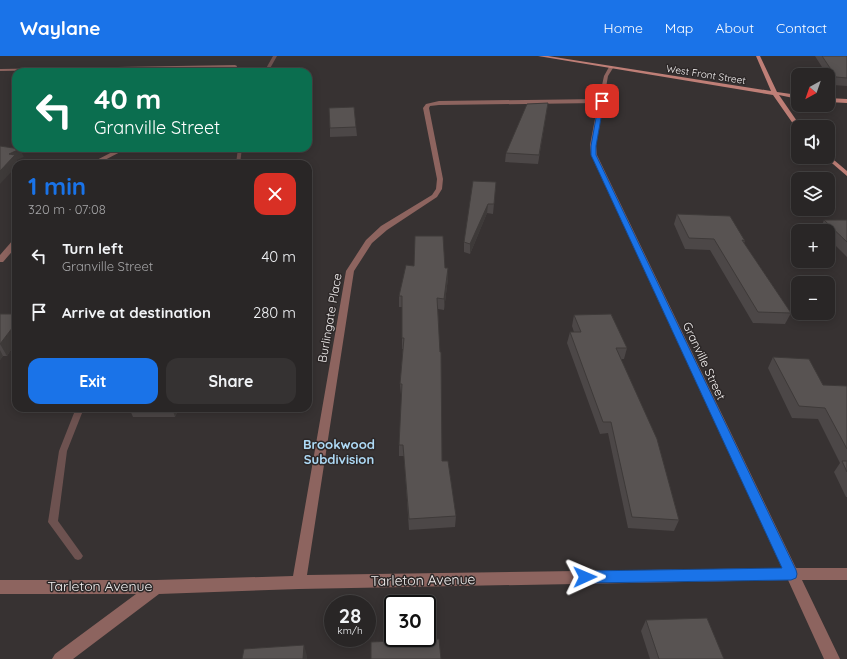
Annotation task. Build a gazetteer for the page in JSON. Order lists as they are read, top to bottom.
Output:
{
  "streets": {
    "street": [
      "West Front Street",
      "Burlingate Place",
      "Granville Street",
      "Tarleton Avenue"
    ]
  },
  "crossings": [
    ["West Front Street", "Granville Street"],
    ["Burlingate Place", "Granville Street"],
    ["Burlingate Place", "Tarleton Avenue"],
    ["Granville Street", "Tarleton Avenue"]
  ],
  "districts": ["Brookwood Subdivision"],
  "north": "bottom left",
  "page": {
    "header": "Waylane",
    "nav": [
      "Home",
      "Map",
      "About",
      "Contact"
    ],
    "map_buttons": ["+", "−"],
    "turn": ["40 m", "Granville Street"],
    "heading": ["1 min", "320 m · 07:08"],
    "list": [
      {
        "name": "Turn left",
        "note": "Granville Street",
        "value": "40 m"
      },
      {
        "name": "Arrive at destination",
        "value": "280 m"
      }
    ],
    "buttons": ["Exit", "Share"],
    "speed": "28 km/h",
    "limit": "30"
  }
}
